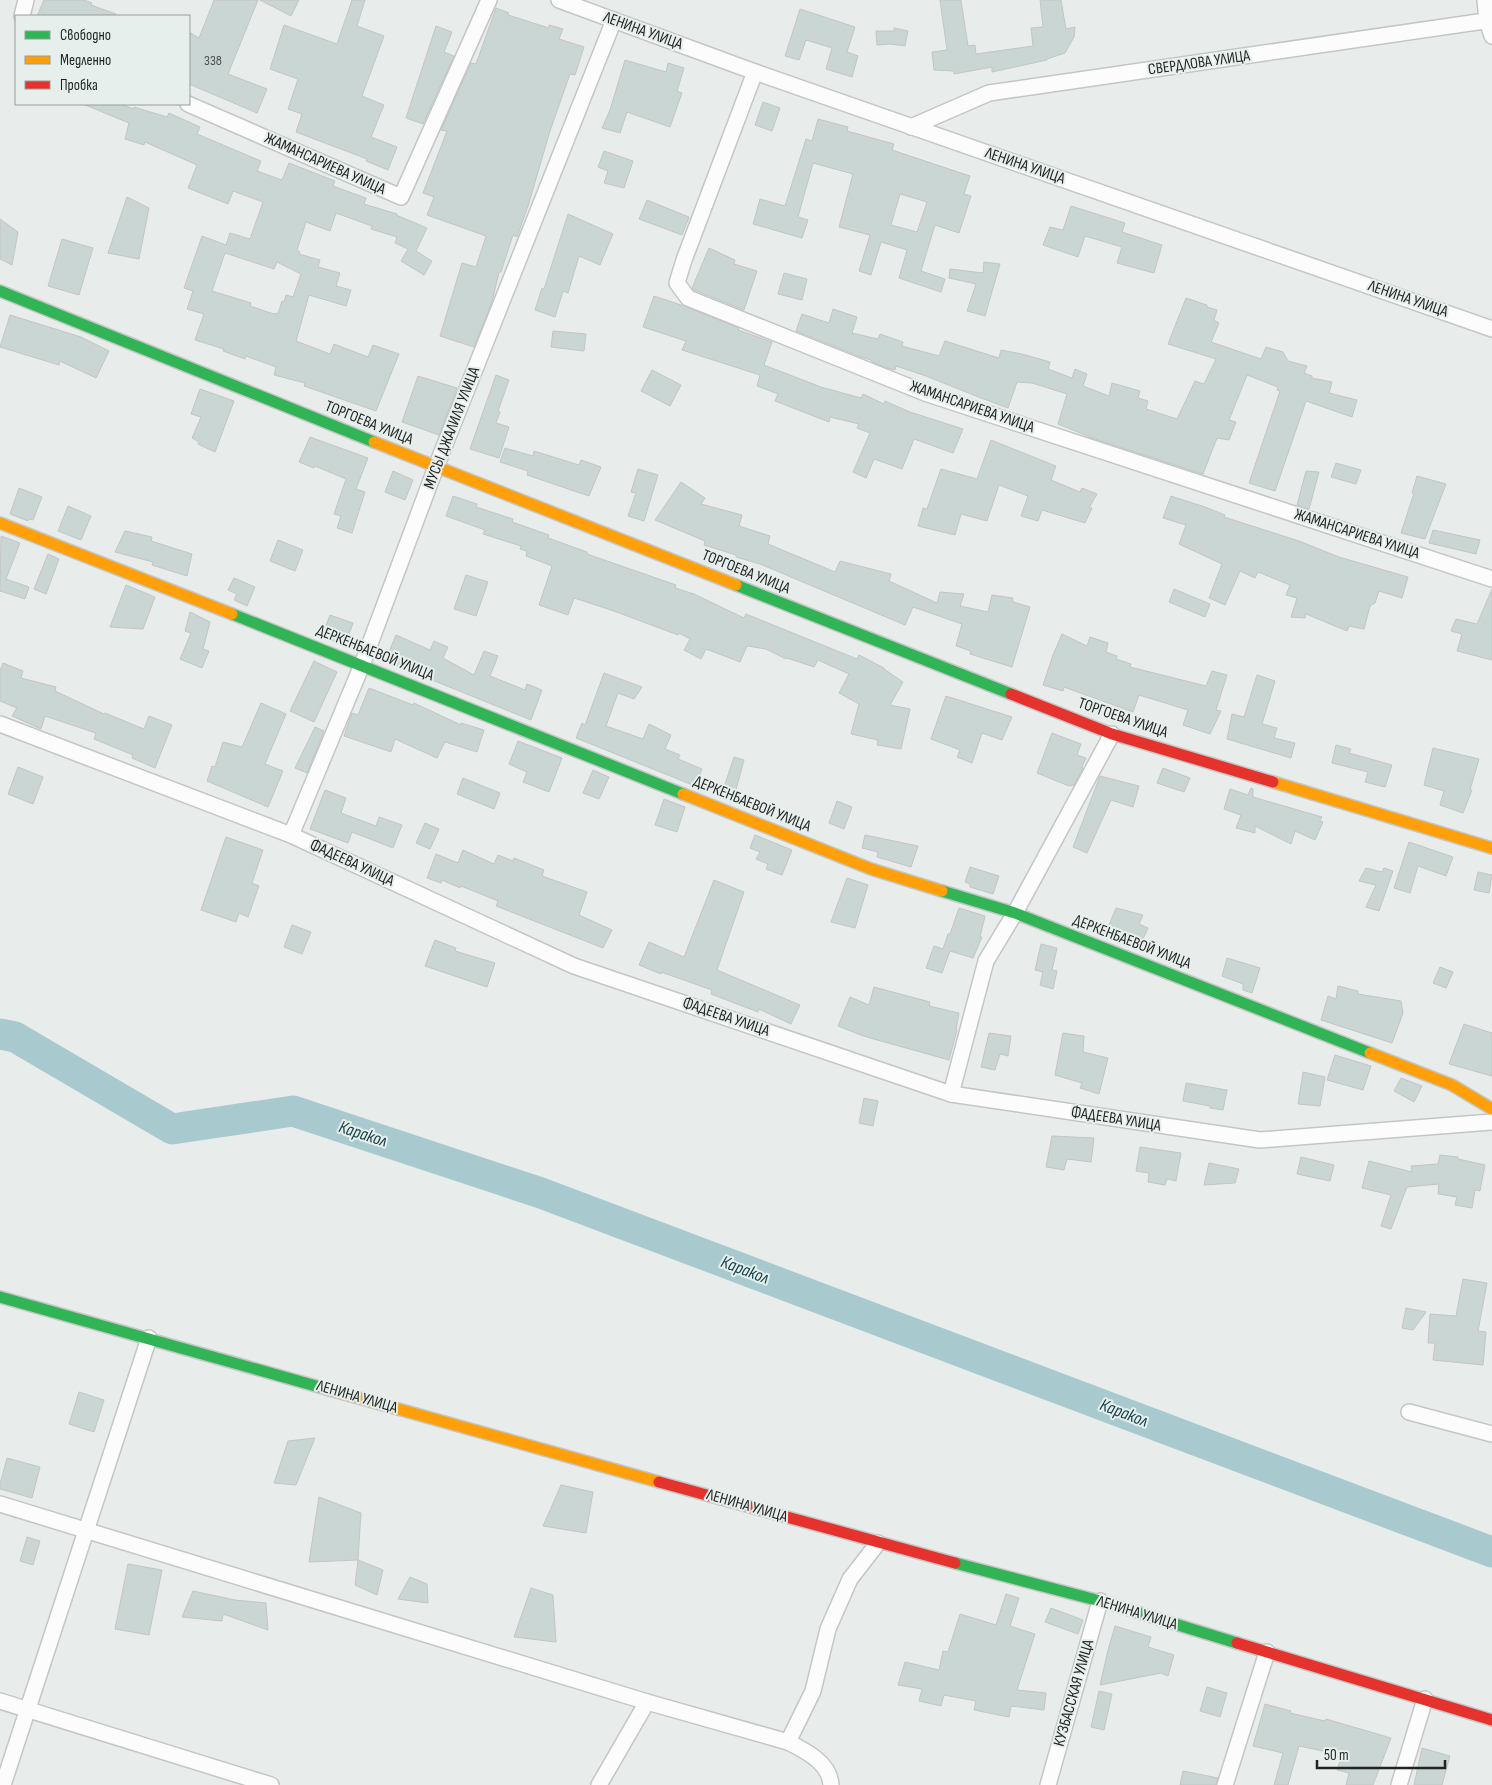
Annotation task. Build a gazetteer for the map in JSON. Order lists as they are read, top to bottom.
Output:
{
  "streets": {
    "street": [
      "ЛЕНИНА УЛИЦА",
      "СВЕРДЛОВА УЛИЦА",
      "ЖАМАНСАРИЕВА УЛИЦА",
      "ТОРГОЕВА УЛИЦА",
      "МУСЫ ДЖАЛИЛЯ УЛИЦА",
      "ДЕРКЕНБАЕВОЙ УЛИЦА",
      "ФАДЕЕВА УЛИЦА",
      "КУЗБАССКАЯ УЛИЦА"
    ]
  },
  "crossings": [
    ["ЛЕНИНА УЛИЦА", "СВЕРДЛОВА УЛИЦА"],
    ["ЛЕНИНА УЛИЦА", "ЖАМАНСАРИЕВА УЛИЦА"],
    ["ЛЕНИНА УЛИЦА", "МУСЫ ДЖАЛИЛЯ УЛИЦА"],
    ["ЛЕНИНА УЛИЦА", "КУЗБАССКАЯ УЛИЦА"],
    ["ТОРГОЕВА УЛИЦА", "МУСЫ ДЖАЛИЛЯ УЛИЦА"],
    ["МУСЫ ДЖАЛИЛЯ УЛИЦА", "ДЕРКЕНБАЕВОЙ УЛИЦА"],
    ["МУСЫ ДЖАЛИЛЯ УЛИЦА", "ФАДЕЕВА УЛИЦА"]
  ],
  "water": ["Каракол"],
  "house_numbers": ["338"],
  "legend": ["Свободно", "Медленно", "Пробка"],
  "scale_bar": "50 m"
}
